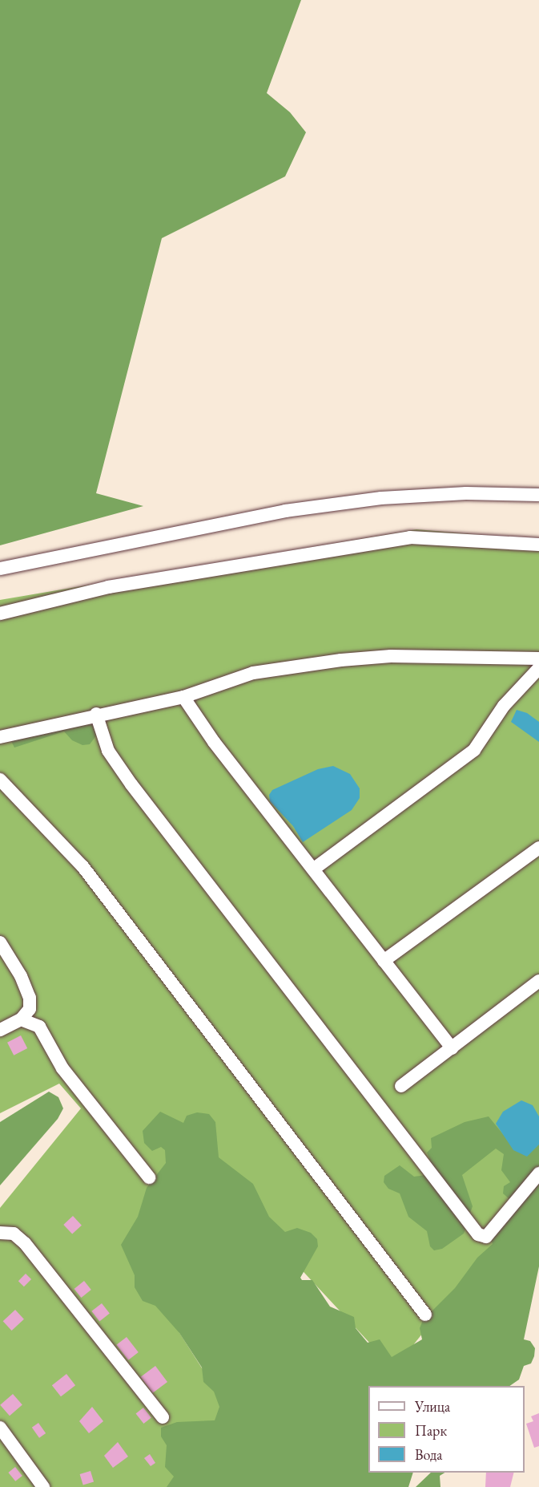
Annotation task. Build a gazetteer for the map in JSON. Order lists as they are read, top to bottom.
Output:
{
  "legend": ["Улица", "Парк", "Вода"]
}
